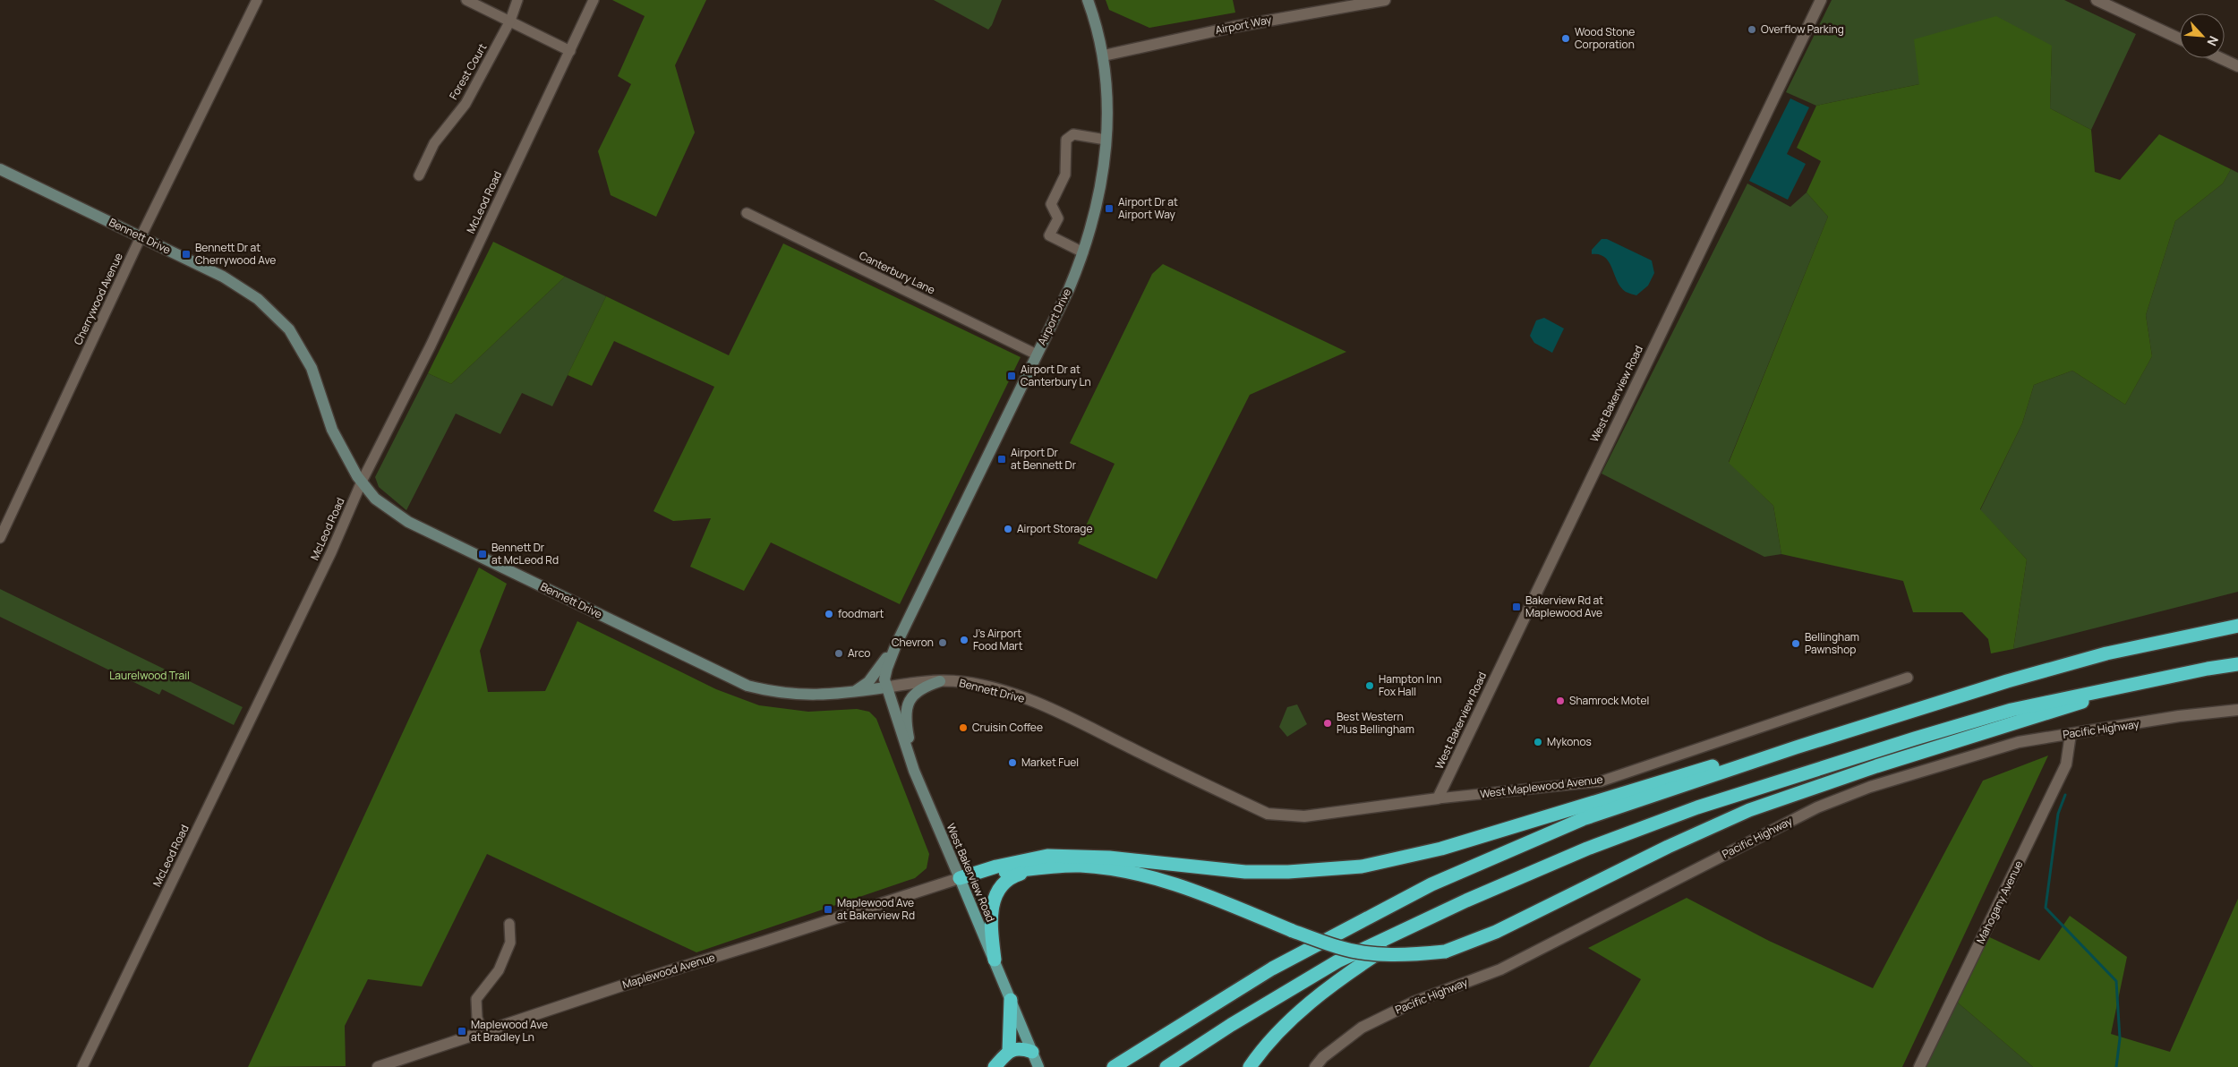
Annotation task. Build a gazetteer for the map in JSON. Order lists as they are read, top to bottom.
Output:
{
  "streets": {
    "main road": ["Bennett Drive", "Airport Drive", "West Bakerview Road"],
    "street": [
      "Airport Way",
      "Forest Court",
      "McLeod Road",
      "Canterbury Lane",
      "Cherrywood Avenue",
      "Pacific Highway",
      "West Maplewood Avenue",
      "Mahogany Avenue",
      "Maplewood Avenue"
    ]
  },
  "crossings": [
    ["Airport Way", "Airport Drive"],
    ["McLeod Road", "Bennett Drive"],
    ["Bennett Drive", "Cherrywood Avenue"],
    ["Bennett Drive", "Airport Drive"],
    ["Bennett Drive", "West Bakerview Road"],
    ["Bennett Drive", "West Maplewood Avenue"],
    ["Canterbury Lane", "Airport Drive"],
    ["Airport Drive", "West Bakerview Road"],
    ["West Bakerview Road", "West Maplewood Avenue"],
    ["West Bakerview Road", "Maplewood Avenue"],
    ["Pacific Highway", "Mahogany Avenue"]
  ],
  "parks": ["Laurelwood Trail"],
  "places": {
    "other": [
      "Overflow Parking",
      "Wood Stone Corporation",
      "Airport Storage",
      "foodmart",
      "J's Airport Food Mart",
      "Chevron",
      "Bellingham Pawnshop",
      "Arco",
      "Hampton Inn Fox Hall",
      "Shamrock Motel",
      "Best Western Plus Bellingham",
      "Cruisin Coffee",
      "Mykonos",
      "Market Fuel"
    ],
    "transit": [
      "Airport Dr at Airport Way",
      "Bennett Dr at Cherrywood Ave",
      "Airport Dr at Canterbury Ln",
      "Airport Dr at Bennett Dr",
      "Bennett Dr at McLeod Rd",
      "Bakerview Rd at Maplewood Ave",
      "Maplewood Ave at Bakerview Rd",
      "Maplewood Ave at Bradley Ln"
    ]
  },
  "north": "bottom right"
}
